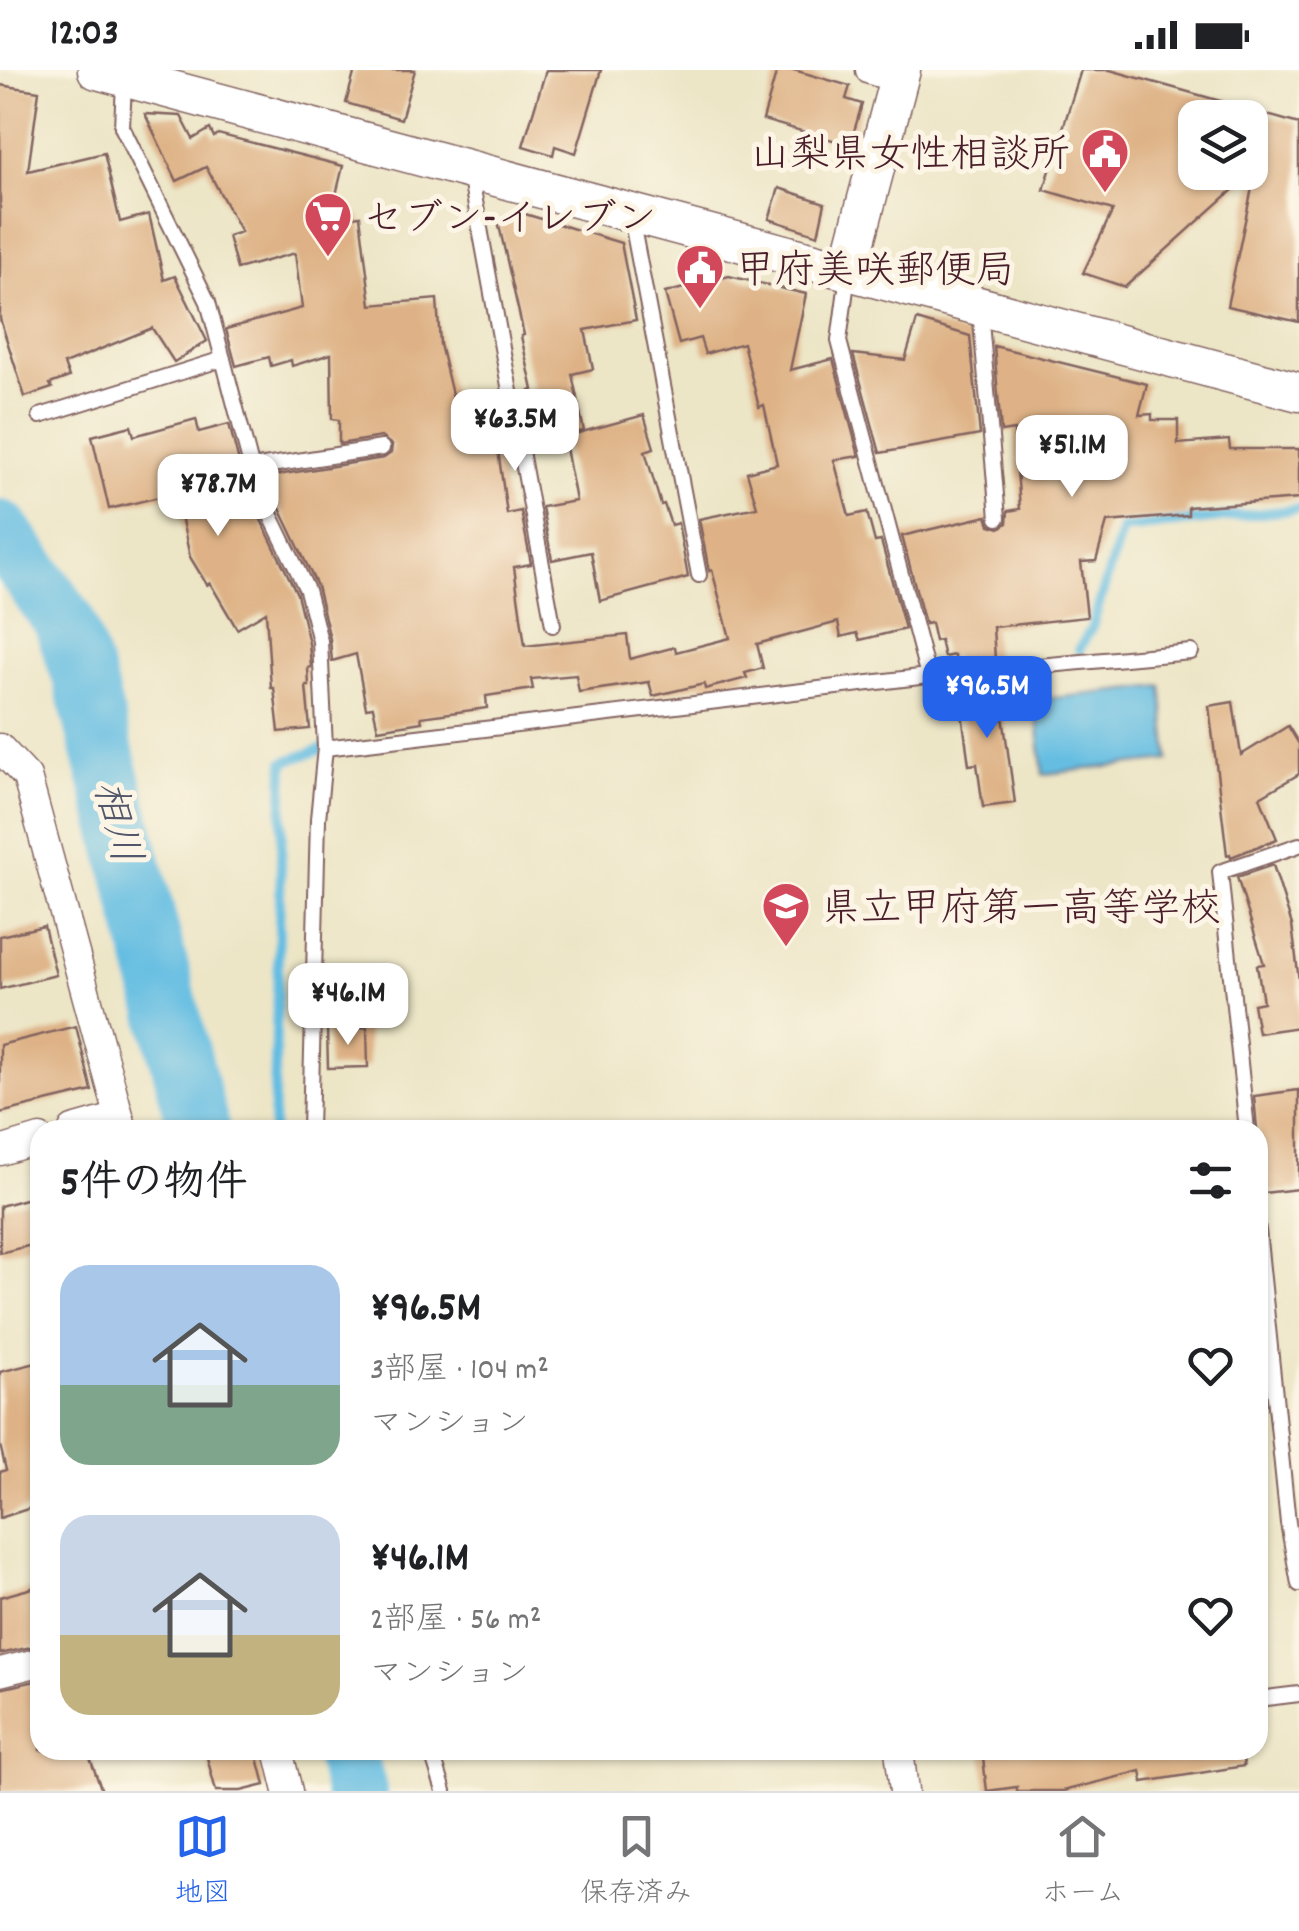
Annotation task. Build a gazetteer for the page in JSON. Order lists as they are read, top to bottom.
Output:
{
  "water": ["相川"],
  "places": {
    "public building": ["山梨県女性相談所", "甲府美咲郵便局"],
    "supermarket": ["セブン-イレブン"],
    "school or university": ["県立甲府第一高等学校"]
  },
  "page": {
    "status": "12:03",
    "price": [
      "¥63.5M",
      "¥51.1M",
      "¥78.7M",
      "¥96.5M",
      "¥46.1M"
    ],
    "heading": "5件の物件",
    "list": [
      {
        "name": "¥96.5M",
        "note": "3部屋 · 104 m² · マンション"
      },
      {
        "name": "¥46.1M",
        "note": "2部屋 · 56 m² · マンション"
      }
    ],
    "tabs": ["地図", "保存済み", "ホーム"]
  }
}
